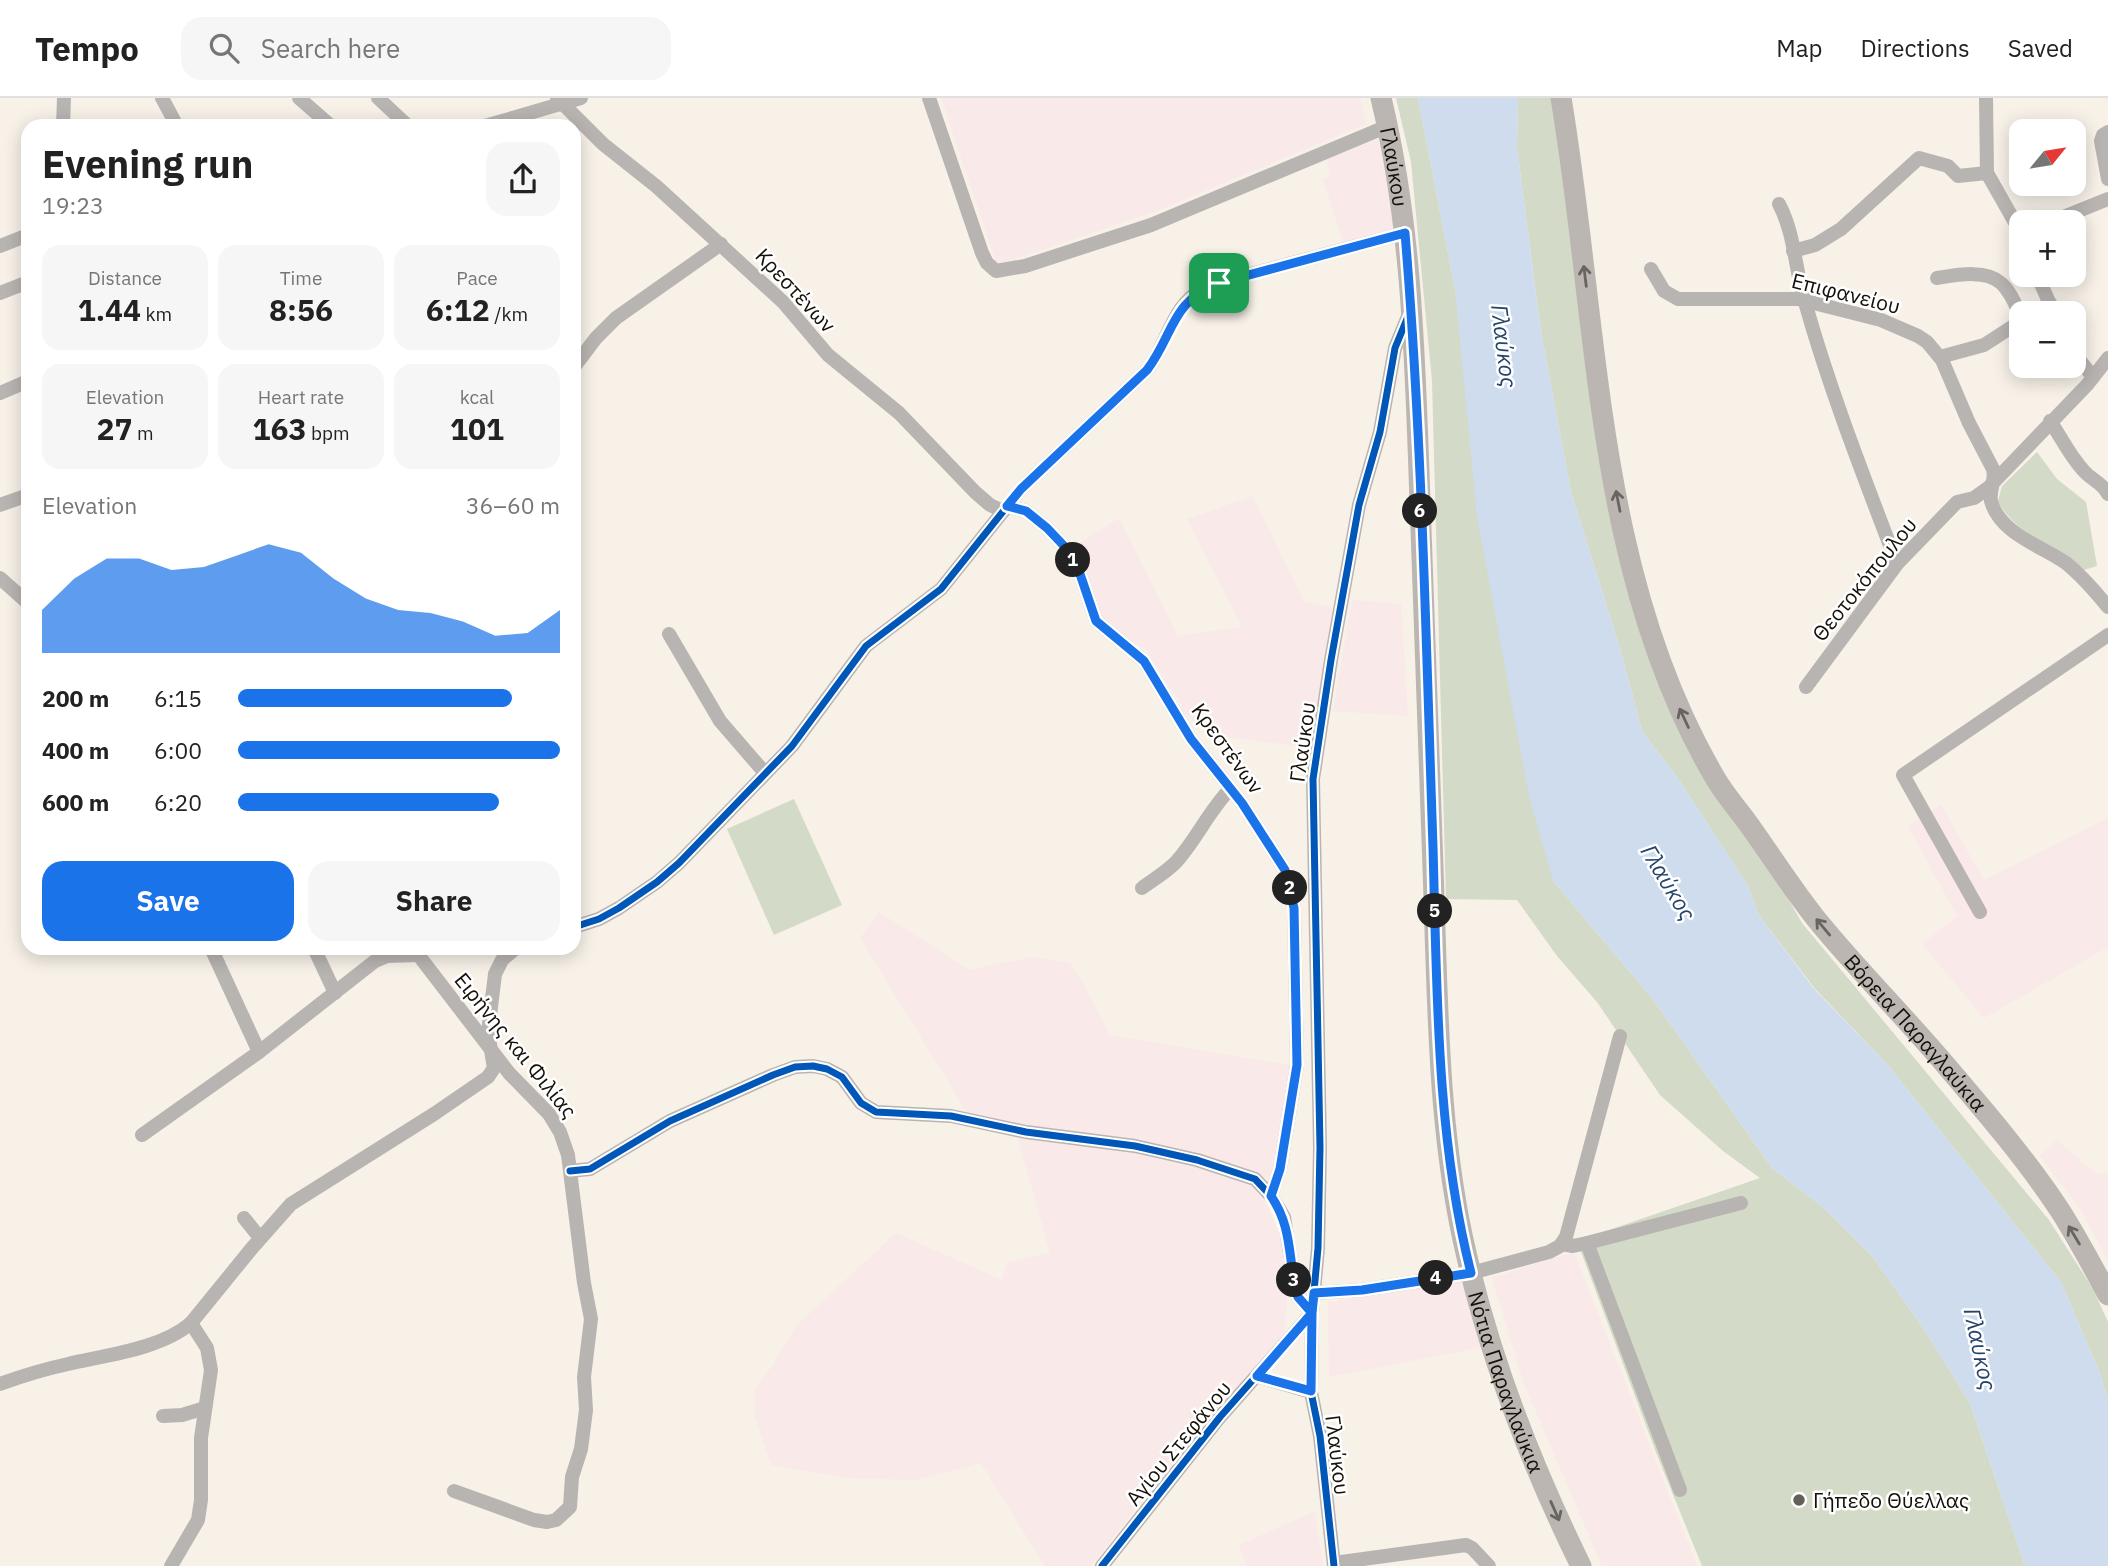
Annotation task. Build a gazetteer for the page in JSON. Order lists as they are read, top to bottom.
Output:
{
  "streets": {
    "main road": ["Γλαύκου", "Βόρεια Παραγλαύκια", "Νότια Παραγλαύκια"],
    "street": [
      "Κρεστένων",
      "Επιφανείου",
      "Θεοτοκόπουλου",
      "Ειρήνης και Φιλίας",
      "Αγίου Στεφάνου"
    ]
  },
  "crossings": [
    ["Γλαύκου", "Νότια Παραγλαύκια"],
    ["Γλαύκου", "Αγίου Στεφάνου"],
    ["Επιφανείου", "Θεοτοκόπουλου"]
  ],
  "one_way": ["Βόρεια Παραγλαύκια"],
  "water": ["Γλαύκος"],
  "places": ["Γήπεδο Θύελλας"],
  "north": "top right",
  "page": {
    "header": "Tempo",
    "search": "Search here",
    "nav": ["Map", "Directions", "Saved"],
    "map_buttons": ["+", "−"],
    "heading": ["Evening run", "19:23"],
    "stats": [
      ["Distance", "1.44 km"],
      ["Time", "8:56"],
      ["Pace", "6:12 /km"],
      ["Elevation", "27 m"],
      ["Heart rate", "163 bpm"],
      ["kcal", "101"]
    ],
    "chart": ["Elevation", "36–60 m"],
    "pins": [
      "6",
      "1",
      "2",
      "5",
      "4",
      "3"
    ],
    "list": [
      {
        "name": "200 m",
        "note": "6:15"
      },
      {
        "name": "400 m",
        "note": "6:00"
      },
      {
        "name": "600 m",
        "note": "6:20"
      }
    ],
    "buttons": ["Save", "Share"]
  }
}
